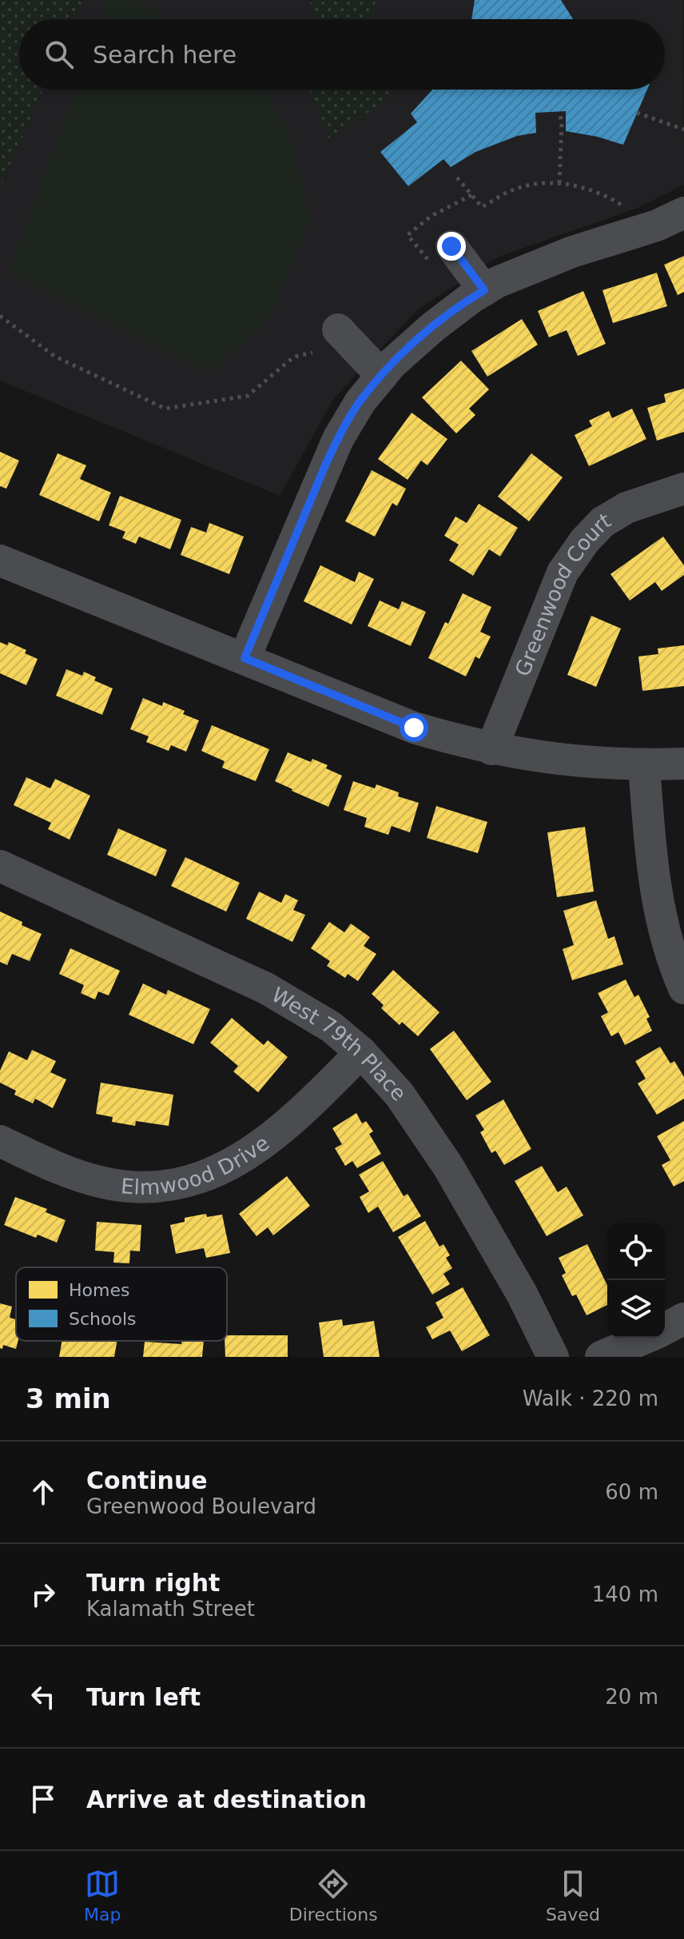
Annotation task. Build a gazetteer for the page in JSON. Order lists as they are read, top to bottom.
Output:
{
  "streets": {
    "street": ["Greenwood Court", "West 79th Place", "Elmwood Drive"]
  },
  "crossings": [
    ["West 79th Place", "Elmwood Drive"]
  ],
  "legend": ["Homes", "Schools"],
  "page": {
    "search": "Search here",
    "heading": ["3 min", "Walk · 220 m"],
    "list": [
      ["Continue", "Greenwood Boulevard", "60 m"],
      ["Turn right", "Kalamath Street", "140 m"],
      ["Turn left", "20 m"],
      "Arrive at destination"
    ],
    "nav": ["Map", "Directions", "Saved"]
  }
}
